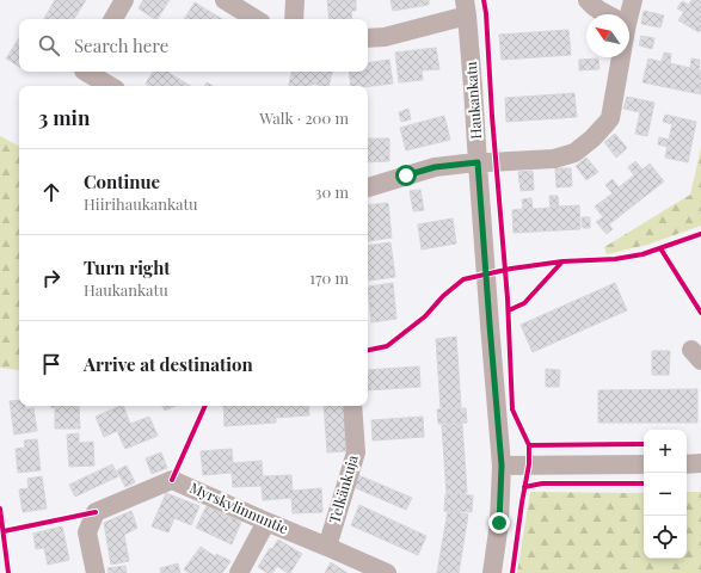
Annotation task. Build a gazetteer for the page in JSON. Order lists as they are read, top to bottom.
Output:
{
  "streets": {
    "street": ["Haukankatu", "Telkänkuja", "Myrskylinnuntie"]
  },
  "crossings": [
    ["Telkänkuja", "Myrskylinnuntie"]
  ],
  "north": "top left",
  "page": {
    "search": "Search here",
    "heading": ["3 min", "Walk · 200 m"],
    "list": [
      ["Continue", "Hiirihaukankatu", "30 m"],
      ["Turn right", "Haukankatu", "170 m"],
      "Arrive at destination"
    ],
    "map_buttons": ["+", "−"]
  }
}
